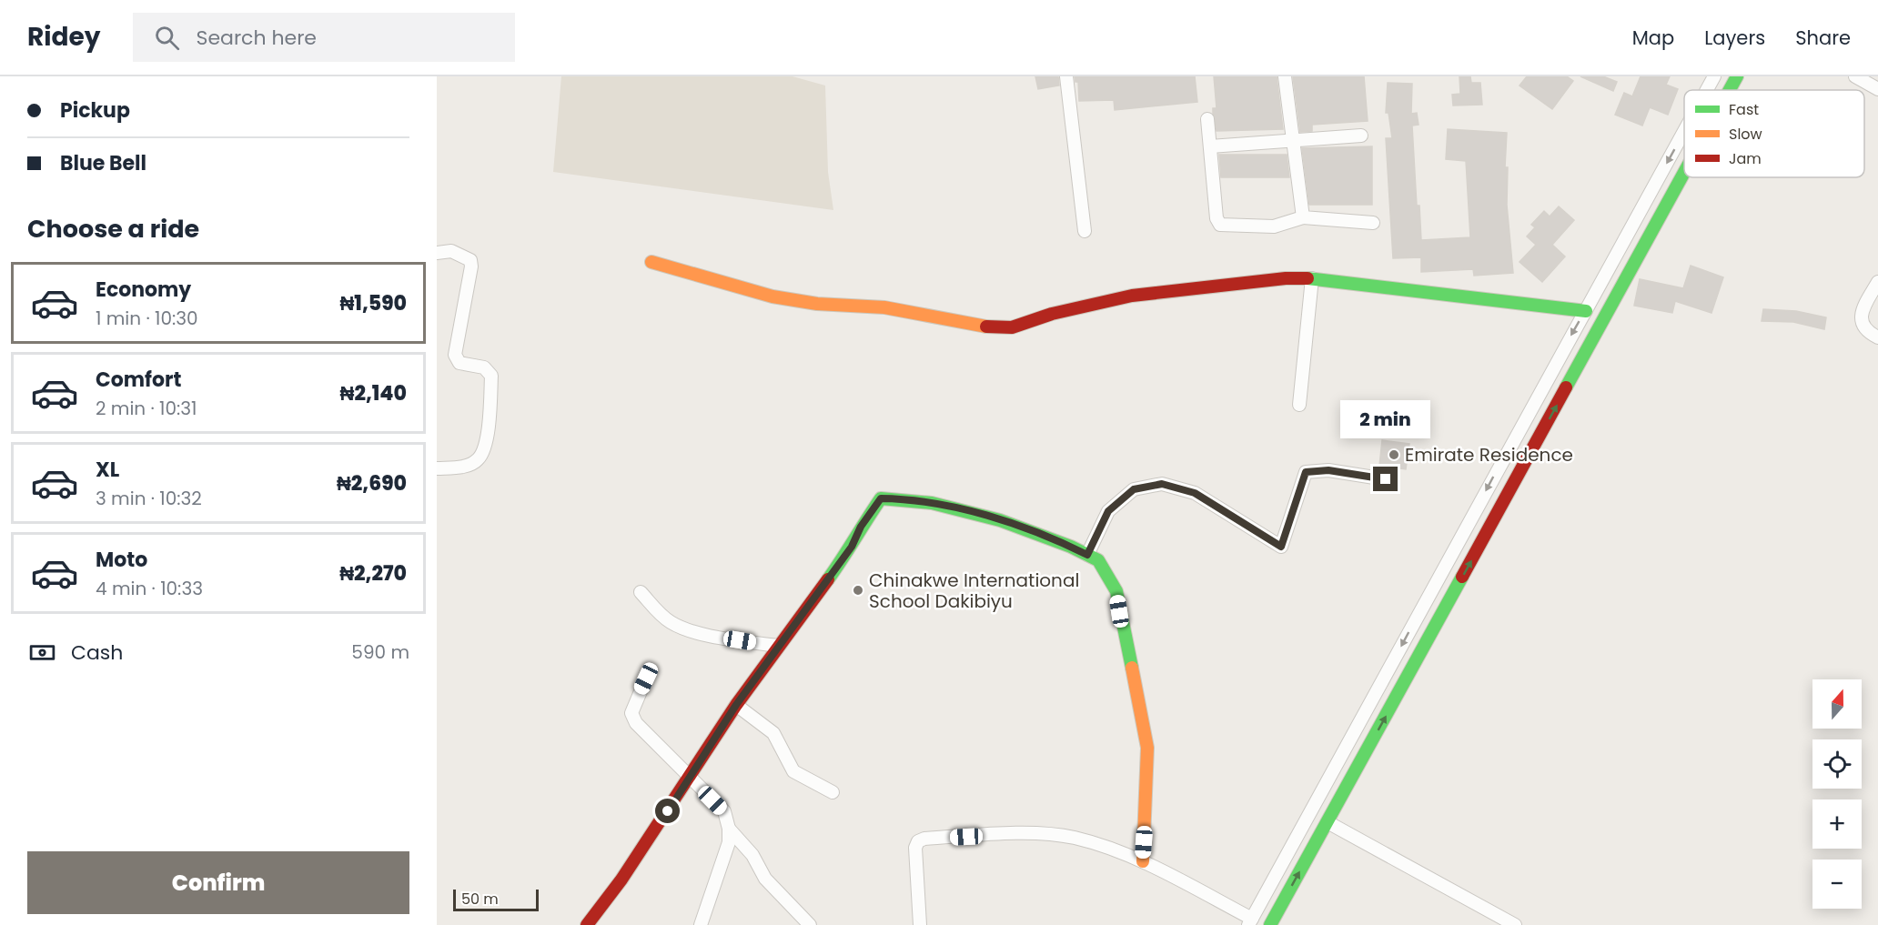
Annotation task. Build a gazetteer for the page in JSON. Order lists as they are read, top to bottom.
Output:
{
  "places": ["Emirate Residence", "Chinakwe International School Dakibiyu"],
  "legend": ["Fast", "Slow", "Jam"],
  "scale_bar": "50 m",
  "north": "top",
  "page": {
    "header": "Ridey",
    "search": "Search here",
    "nav": ["Map", "Layers", "Share"],
    "banner": ["Pickup", "Blue Bell"],
    "heading": "Choose a ride",
    "list": [
      {
        "name": "Economy",
        "note": "1 min · 10:30",
        "value": "₦1,590"
      },
      {
        "name": "Comfort",
        "note": "2 min · 10:31",
        "value": "₦2,140"
      },
      {
        "name": "XL",
        "note": "3 min · 10:32",
        "value": "₦2,690"
      },
      {
        "name": "Moto",
        "note": "4 min · 10:33",
        "value": "₦2,270"
      }
    ],
    "bubble": "2 min",
    "pay": ["Cash", "590 m"],
    "map_buttons": ["+", "−"],
    "buttons": "Confirm",
    "scale": "50 m"
  }
}
